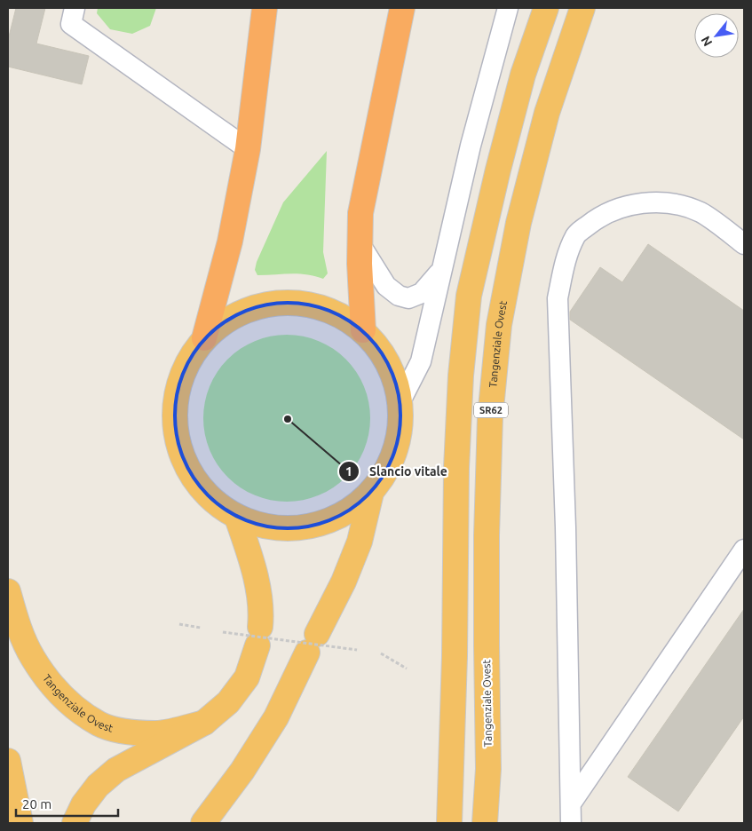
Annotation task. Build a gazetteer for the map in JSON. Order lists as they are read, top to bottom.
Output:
{
  "streets": {
    "highway": ["Tangenziale Ovest", "SR62"]
  },
  "places": ["Slancio vitale"],
  "scale_bar": "20 m",
  "north": "bottom left"
}
